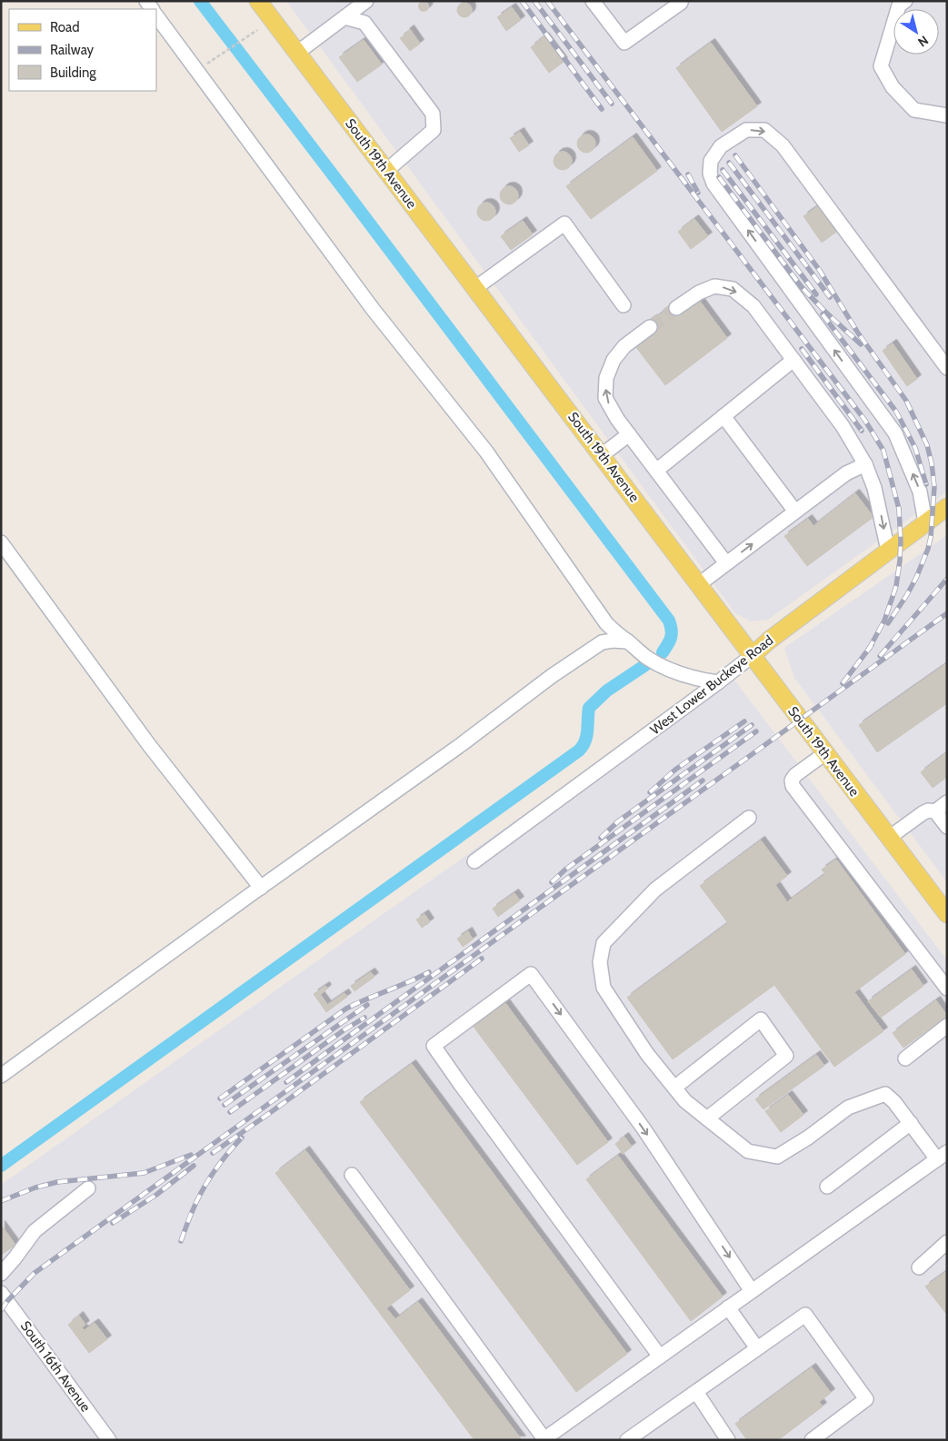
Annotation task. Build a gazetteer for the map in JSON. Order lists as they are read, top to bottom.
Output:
{
  "streets": {
    "main road": ["South 19th Avenue", "West Lower Buckeye Road"],
    "street": ["South 16th Avenue"]
  },
  "crossings": [
    ["South 19th Avenue", "West Lower Buckeye Road"]
  ],
  "legend": ["Road", "Railway", "Building"],
  "north": "bottom right"
}
